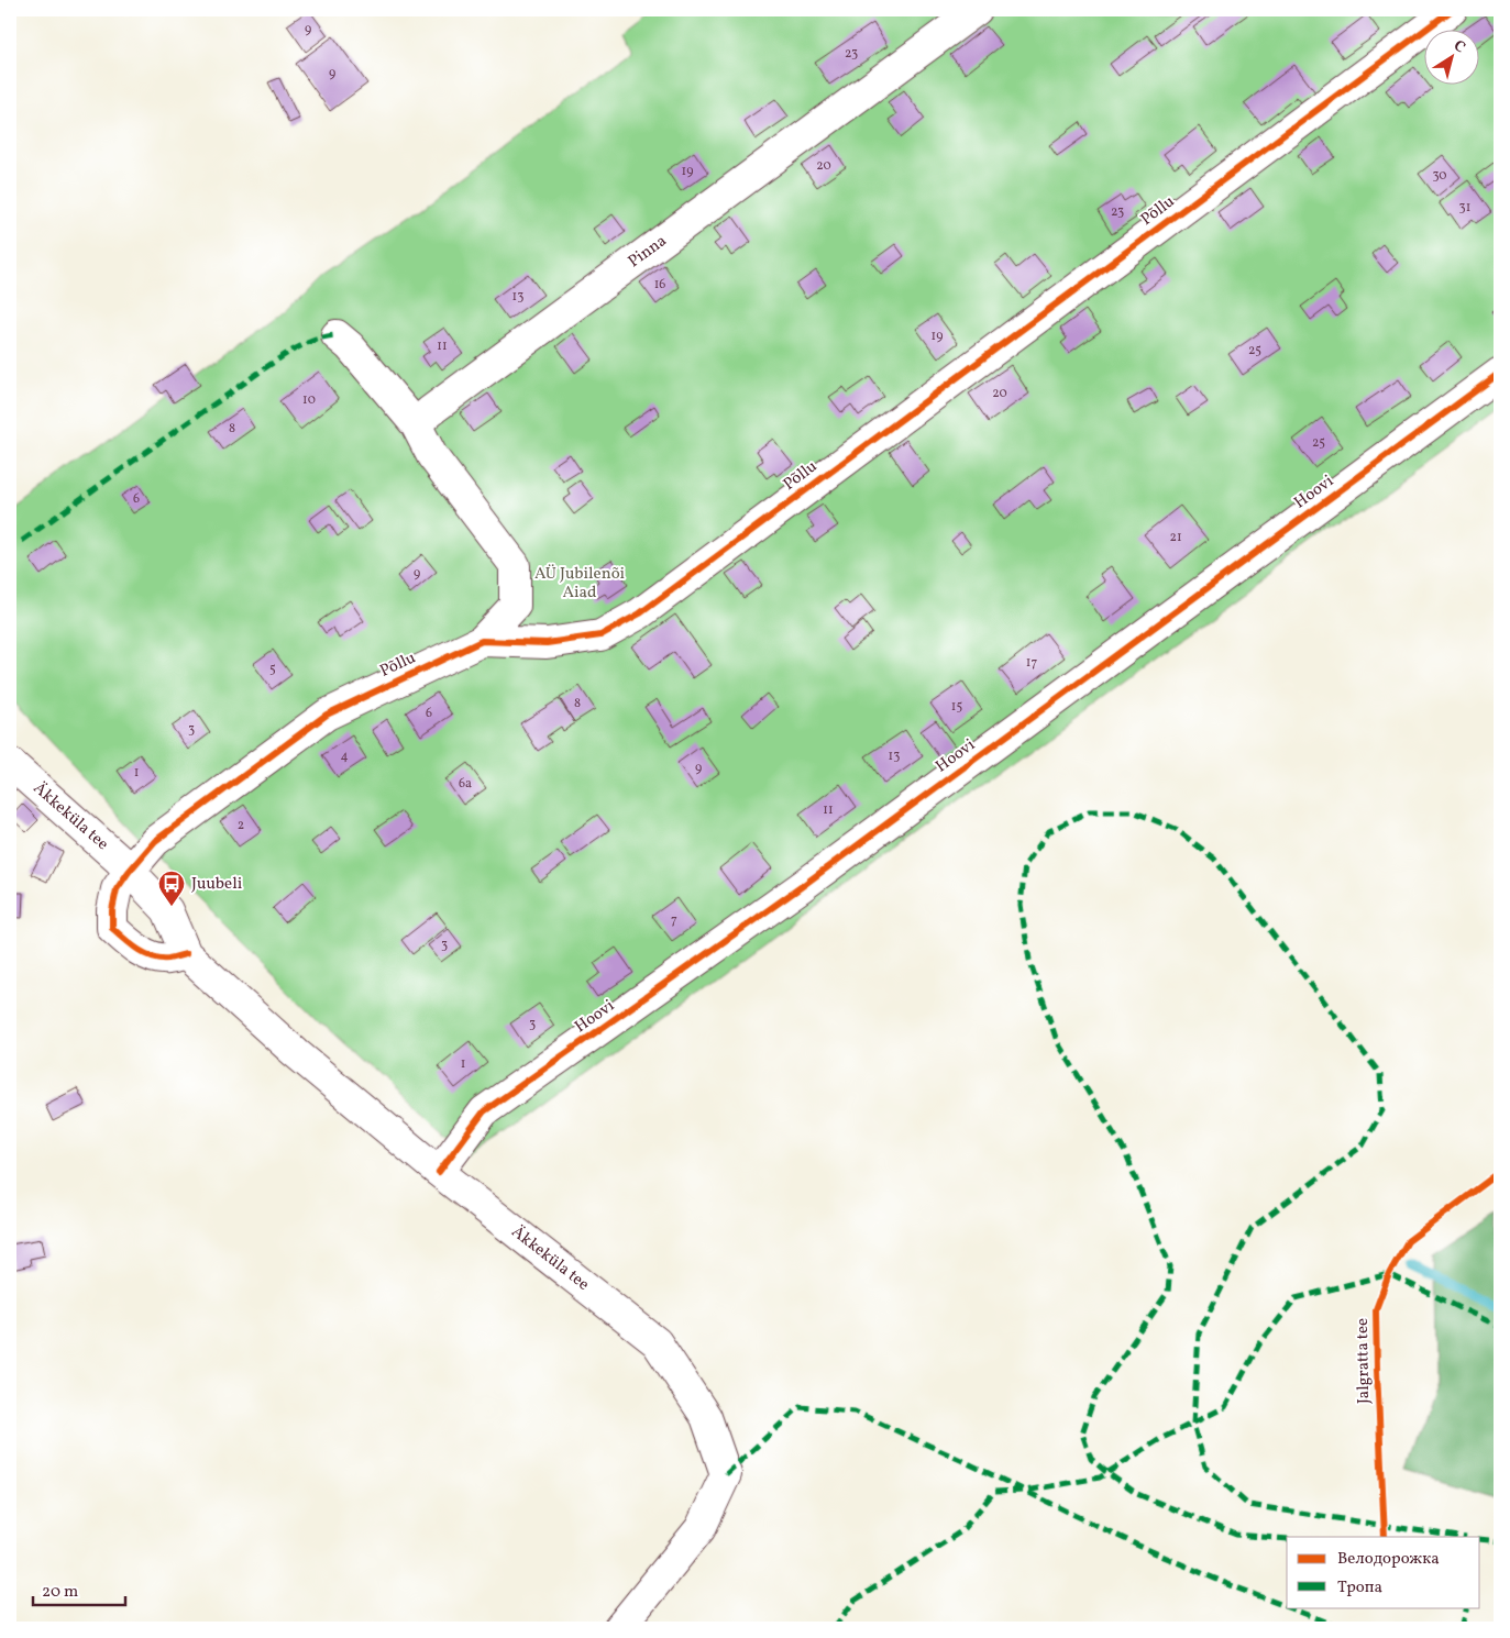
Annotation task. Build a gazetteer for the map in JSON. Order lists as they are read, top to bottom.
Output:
{
  "streets": {
    "street": [
      "Põllu",
      "Pinna",
      "Hoovi",
      "Äkkeküla tee"
    ],
    "cycle path": ["Jalgratta tee"]
  },
  "crossings": [
    ["Põllu", "Äkkeküla tee"],
    ["Hoovi", "Äkkeküla tee"]
  ],
  "parks": ["AÜ Jubilenõi Aiad"],
  "places": {
    "bus stop": ["Juubeli"]
  },
  "house_numbers": [
    "9",
    "23",
    "9",
    "20",
    "19",
    "30",
    "31",
    "23",
    "16",
    "13",
    "19",
    "11",
    "25",
    "20",
    "10",
    "8",
    "25",
    "6",
    "21",
    "9",
    "17",
    "5",
    "8",
    "15",
    "6",
    "3",
    "4",
    "13",
    "9",
    "1",
    "6a",
    "11",
    "2",
    "7",
    "3",
    "3",
    "1"
  ],
  "legend": ["Велодорожка", "Тропа"],
  "scale_bar": "20 m",
  "north": "top right"
}
